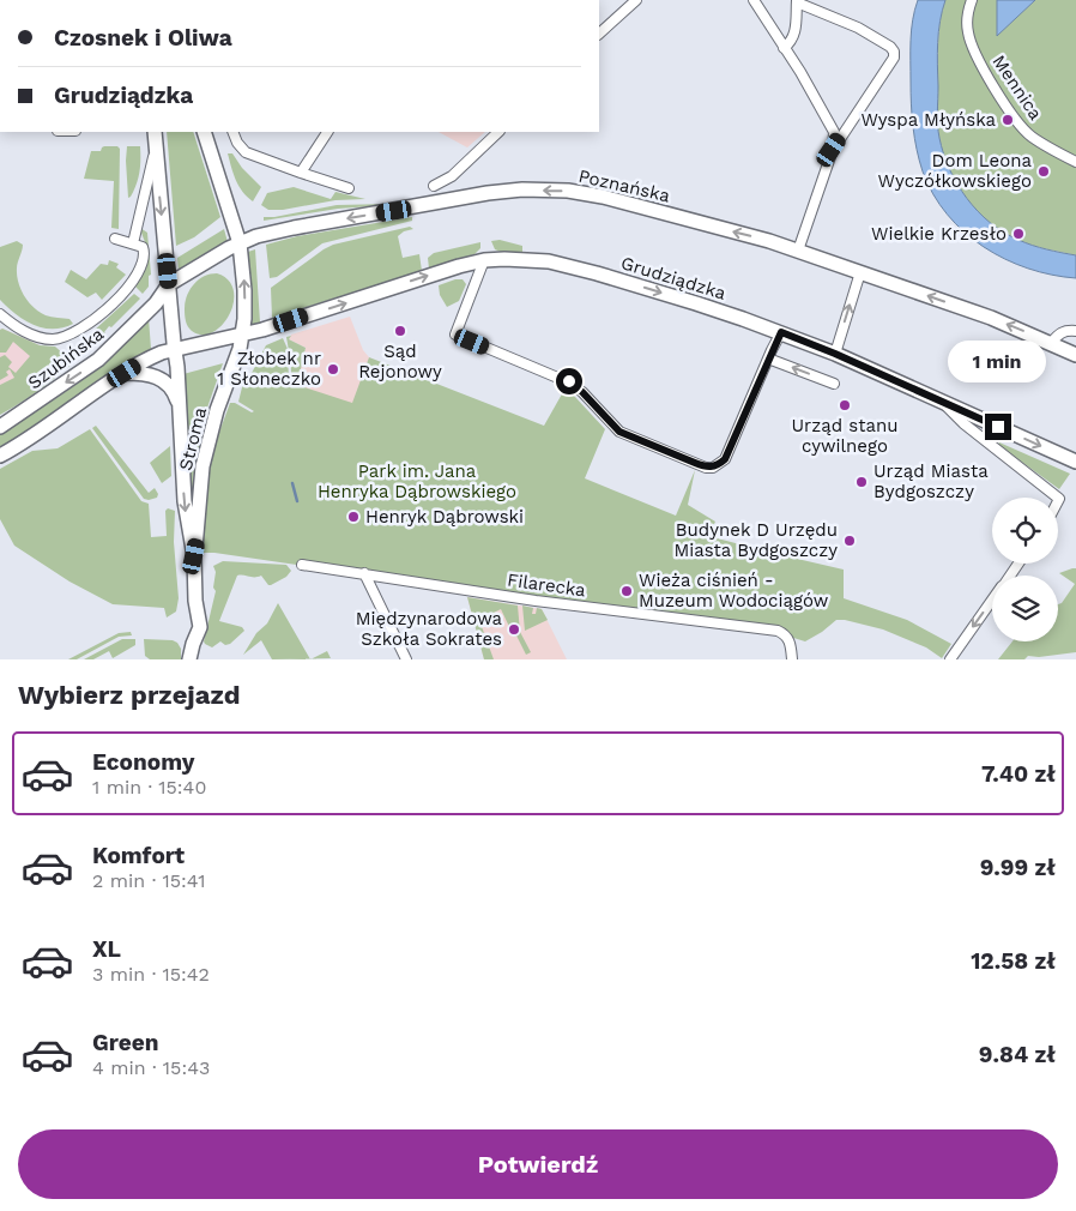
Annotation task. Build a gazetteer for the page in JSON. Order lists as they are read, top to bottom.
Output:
{
  "streets": {
    "main road": [
      "Poznańska",
      "Grudziądzka",
      "Szubińska",
      "Stroma"
    ],
    "street": ["Mennica", "Filarecka"]
  },
  "crossings": [
    ["Poznańska", "Szubińska"],
    ["Poznańska", "Stroma"],
    ["Grudziądzka", "Stroma"],
    ["Szubińska", "Stroma"]
  ],
  "one_way": ["Poznańska", "Grudziądzka"],
  "parks": ["Park im. Jana Henryka Dąbrowskiego"],
  "places": [
    "Wyspa Młyńska",
    "Dom Leona Wyczółkowskiego",
    "Wielkie Krzesło",
    "Sąd Rejonowy",
    "Złobek nr 1 Słoneczko",
    "Urząd stanu cywilnego",
    "Urząd Miasta Bydgoszczy",
    "Henryk Dąbrowski",
    "Budynek D Urzędu Miasta Bydgoszczy",
    "Wieża ciśnień - Muzeum Wodociągów",
    "Międzynarodowa Szkoła Sokrates"
  ],
  "page": {
    "banner": ["Czosnek i Oliwa", "Grudziądzka"],
    "bubble": "1 min",
    "heading": "Wybierz przejazd",
    "list": [
      {
        "name": "Economy",
        "note": "1 min · 15:40",
        "value": "7.40 zł"
      },
      {
        "name": "Komfort",
        "note": "2 min · 15:41",
        "value": "9.99 zł"
      },
      {
        "name": "XL",
        "note": "3 min · 15:42",
        "value": "12.58 zł"
      },
      {
        "name": "Green",
        "note": "4 min · 15:43",
        "value": "9.84 zł"
      }
    ],
    "buttons": "Potwierdź"
  }
}
